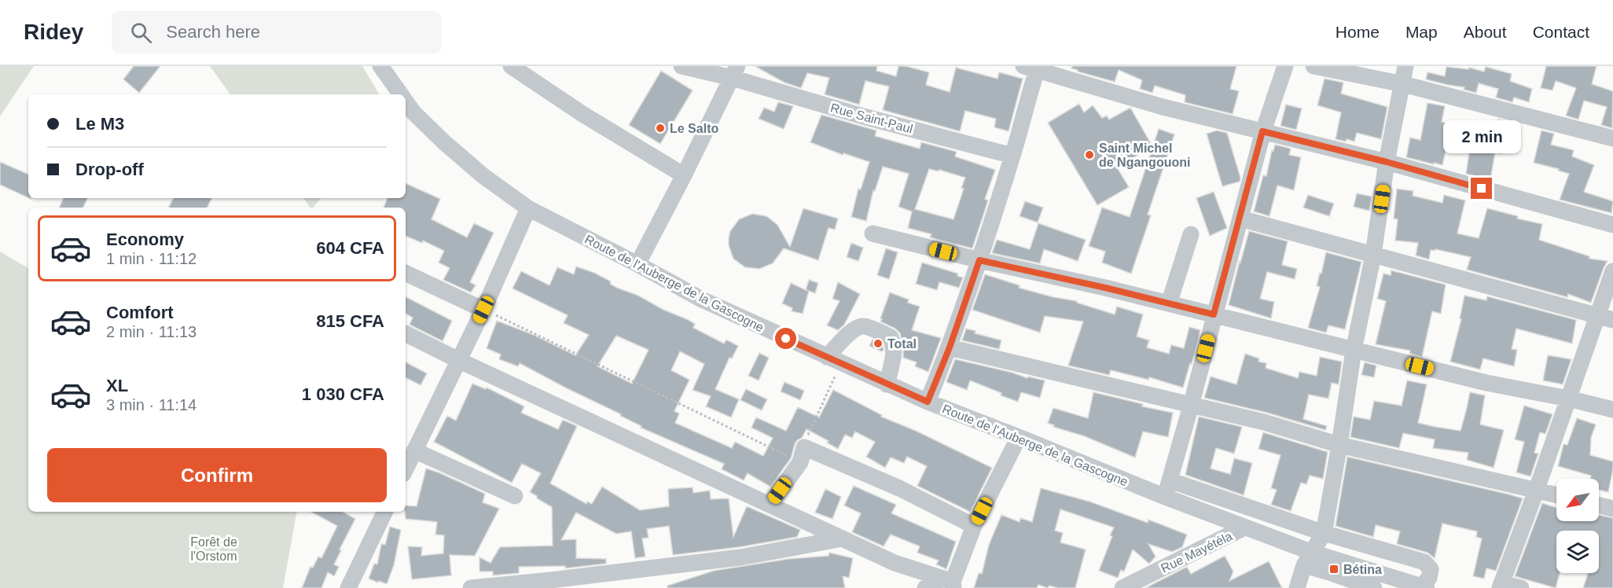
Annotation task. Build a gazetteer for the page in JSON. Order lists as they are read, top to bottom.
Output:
{
  "streets": {
    "street": ["Rue Saint-Paul", "Route de l'Auberge de la Gascogne", "Rue Mayétéla"]
  },
  "crossings": [
    ["Route de l'Auberge de la Gascogne", "Rue Mayétéla"]
  ],
  "parks": ["Forêt de l'Orstom"],
  "places": {
    "other": ["Le Salto", "Saint Michel de Ngangouoni", "Total"],
    "transit": ["Bétina"]
  },
  "north": "bottom left",
  "page": {
    "header": "Ridey",
    "search": "Search here",
    "nav": [
      "Home",
      "Map",
      "About",
      "Contact"
    ],
    "banner": ["Le M3", "Drop-off"],
    "bubble": "2 min",
    "list": [
      {
        "name": "Economy",
        "note": "1 min · 11:12",
        "value": "604 CFA"
      },
      {
        "name": "Comfort",
        "note": "2 min · 11:13",
        "value": "815 CFA"
      },
      {
        "name": "XL",
        "note": "3 min · 11:14",
        "value": "1 030 CFA"
      }
    ],
    "buttons": "Confirm"
  }
}
